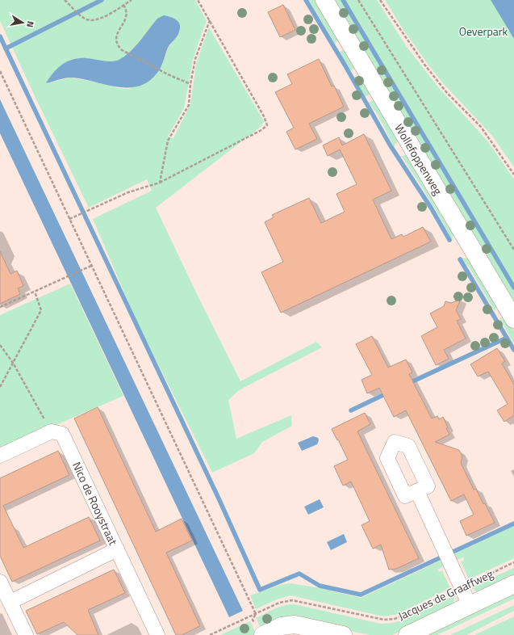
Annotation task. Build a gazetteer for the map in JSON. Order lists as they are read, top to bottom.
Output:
{
  "streets": {
    "street": ["Wollefoppenweg", "Nico de Rooystraat", "Jacques de Graaffweg"]
  },
  "parks": ["Oeverpark"],
  "north": "right"
}
